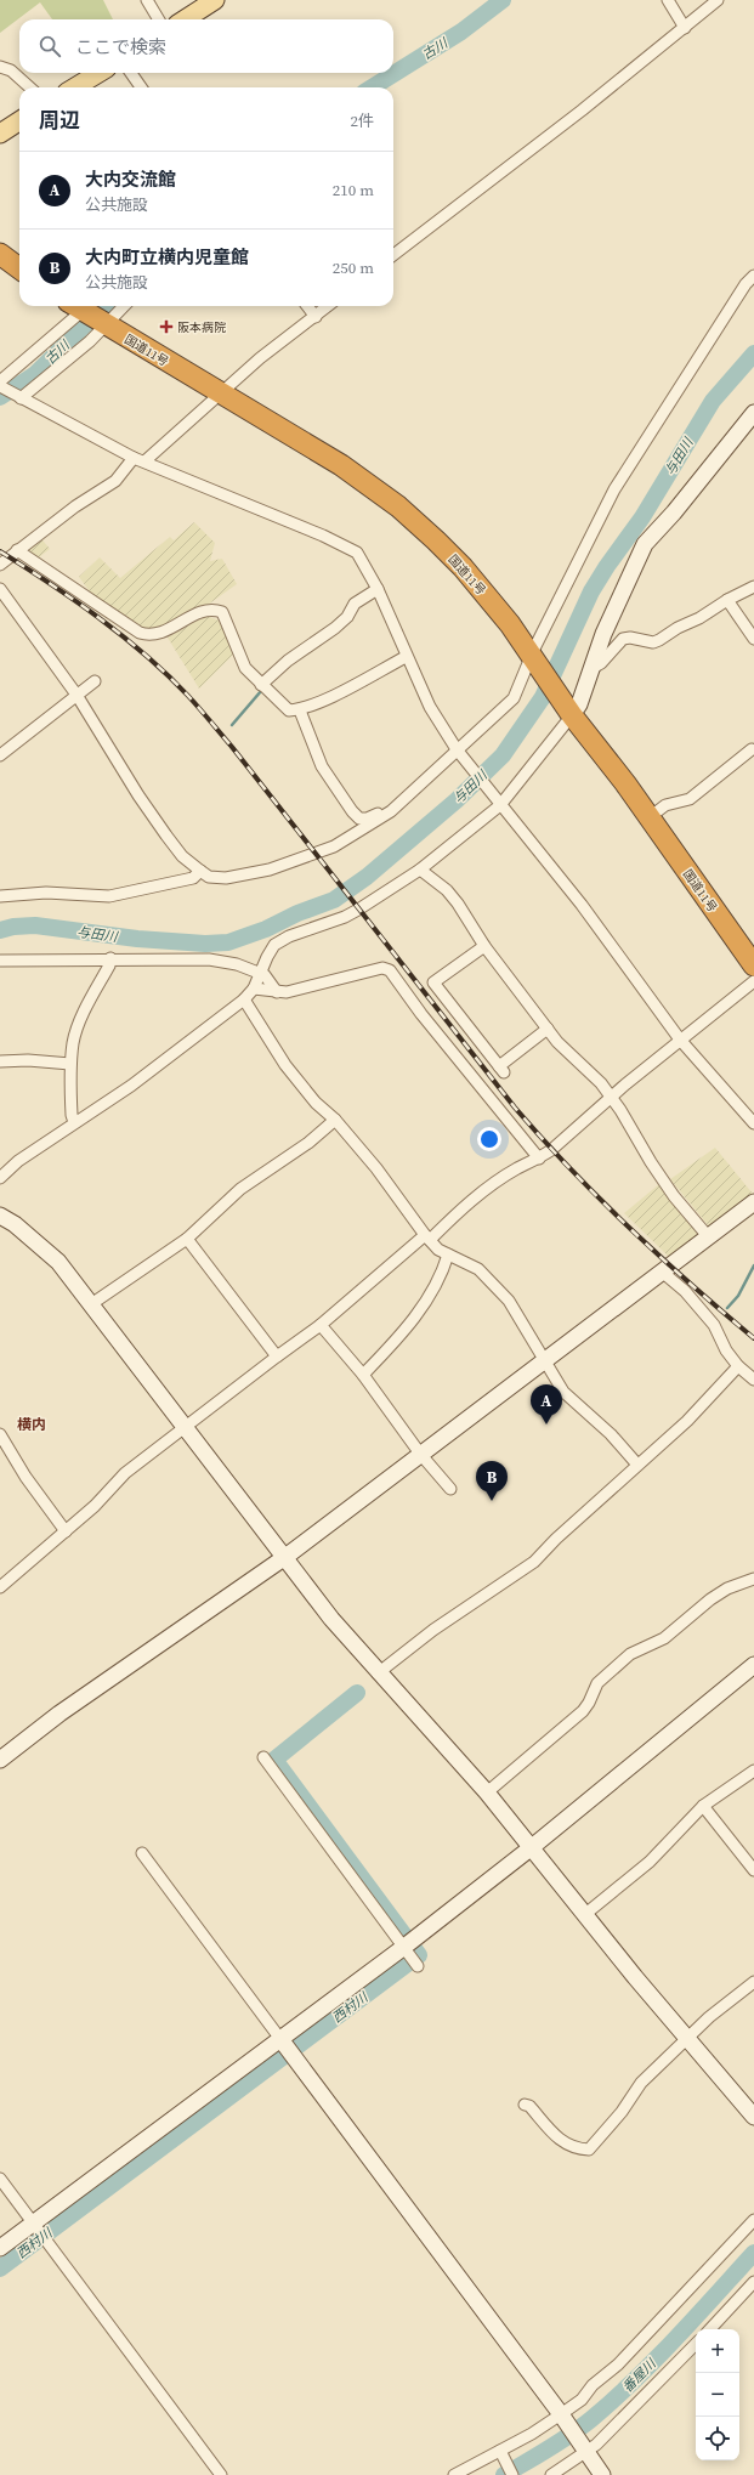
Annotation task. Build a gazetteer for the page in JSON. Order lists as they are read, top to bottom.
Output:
{
  "streets": {
    "highway": ["国道11号"]
  },
  "districts": ["横内"],
  "water": [
    "古川",
    "与田川",
    "西村川",
    "番屋川"
  ],
  "places": {
    "health": ["阪本病院"]
  },
  "page": {
    "search": "ここで検索",
    "heading": ["周辺", "2件"],
    "list": [
      {
        "mark": "A",
        "name": "大内交流館",
        "note": "公共施設",
        "value": "210 m"
      },
      {
        "mark": "B",
        "name": "大内町立横内児童館",
        "note": "公共施設",
        "value": "250 m"
      }
    ],
    "pins": ["A", "B"],
    "map_buttons": ["+", "−"]
  }
}
